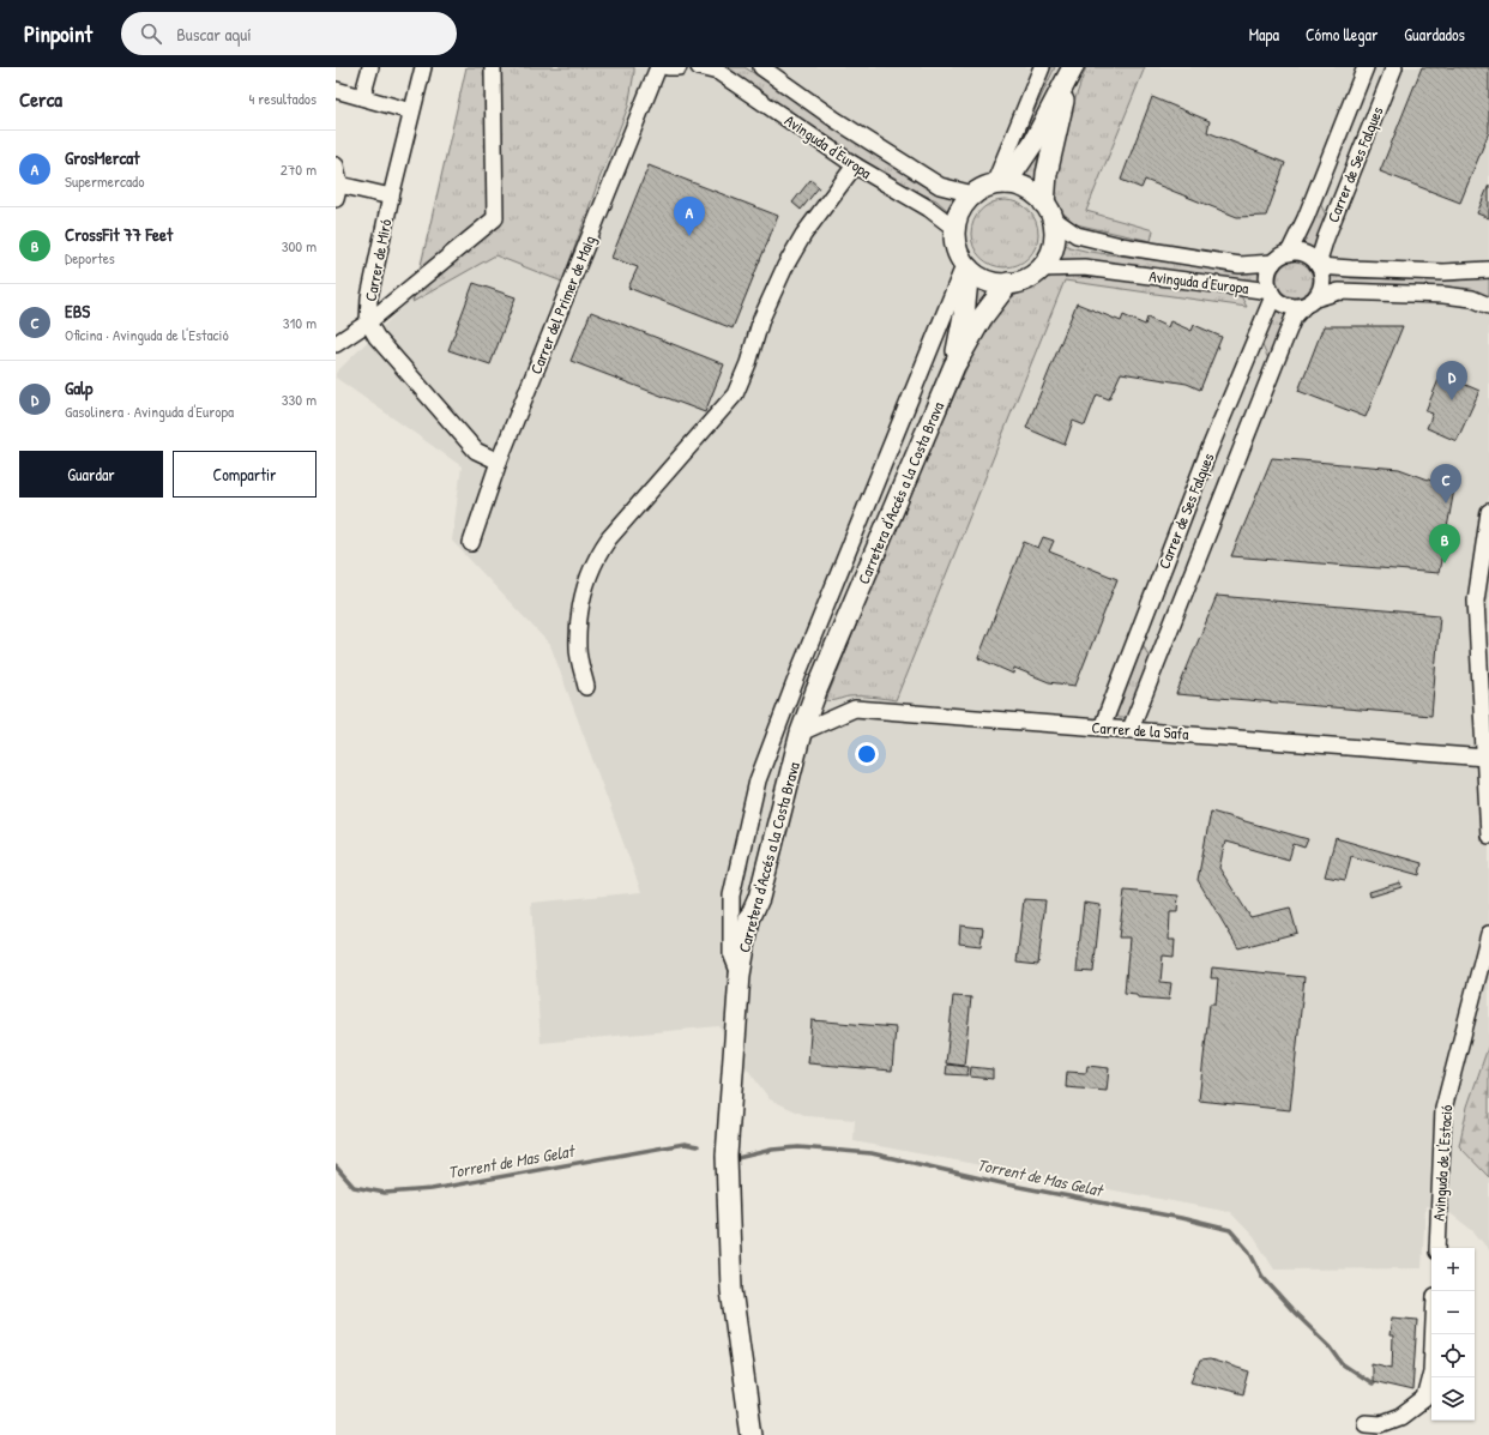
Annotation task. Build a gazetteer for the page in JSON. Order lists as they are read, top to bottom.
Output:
{
  "streets": {
    "main road": ["Carretera d'Accés a la Costa Brava"],
    "street": [
      "Avinguda d'Europa",
      "Carrer de Ses Falques",
      "Carrer de Miró",
      "Carrer del Primer de Maig",
      "Carrer de la Safa",
      "Avinguda de l'Estació"
    ]
  },
  "crossings": [
    ["Avinguda d'Europa", "Carrer de Ses Falques"],
    ["Avinguda d'Europa", "Carretera d'Accés a la Costa Brava"],
    ["Carrer de Ses Falques", "Carrer de la Safa"],
    ["Carrer de Miró", "Carrer del Primer de Maig"],
    ["Carretera d'Accés a la Costa Brava", "Carrer de la Safa"]
  ],
  "water": ["Torrent de Mas Gelat"],
  "page": {
    "header": "Pinpoint",
    "search": "Buscar aquí",
    "nav": ["Mapa", "Cómo llegar", "Guardados"],
    "heading": ["Cerca", "4 resultados"],
    "list": [
      {
        "mark": "A",
        "name": "GrosMercat",
        "note": "Supermercado",
        "value": "270 m"
      },
      {
        "mark": "B",
        "name": "CrossFit 77 Feet",
        "note": "Deportes",
        "value": "300 m"
      },
      {
        "mark": "C",
        "name": "EBS",
        "note": "Oficina · Avinguda de l'Estació",
        "value": "310 m"
      },
      {
        "mark": "D",
        "name": "Galp",
        "note": "Gasolinera · Avinguda d'Europa",
        "value": "330 m"
      }
    ],
    "pins": [
      "A",
      "D",
      "C",
      "B"
    ],
    "buttons": ["Guardar", "Compartir"],
    "map_buttons": ["+", "−"]
  }
}
